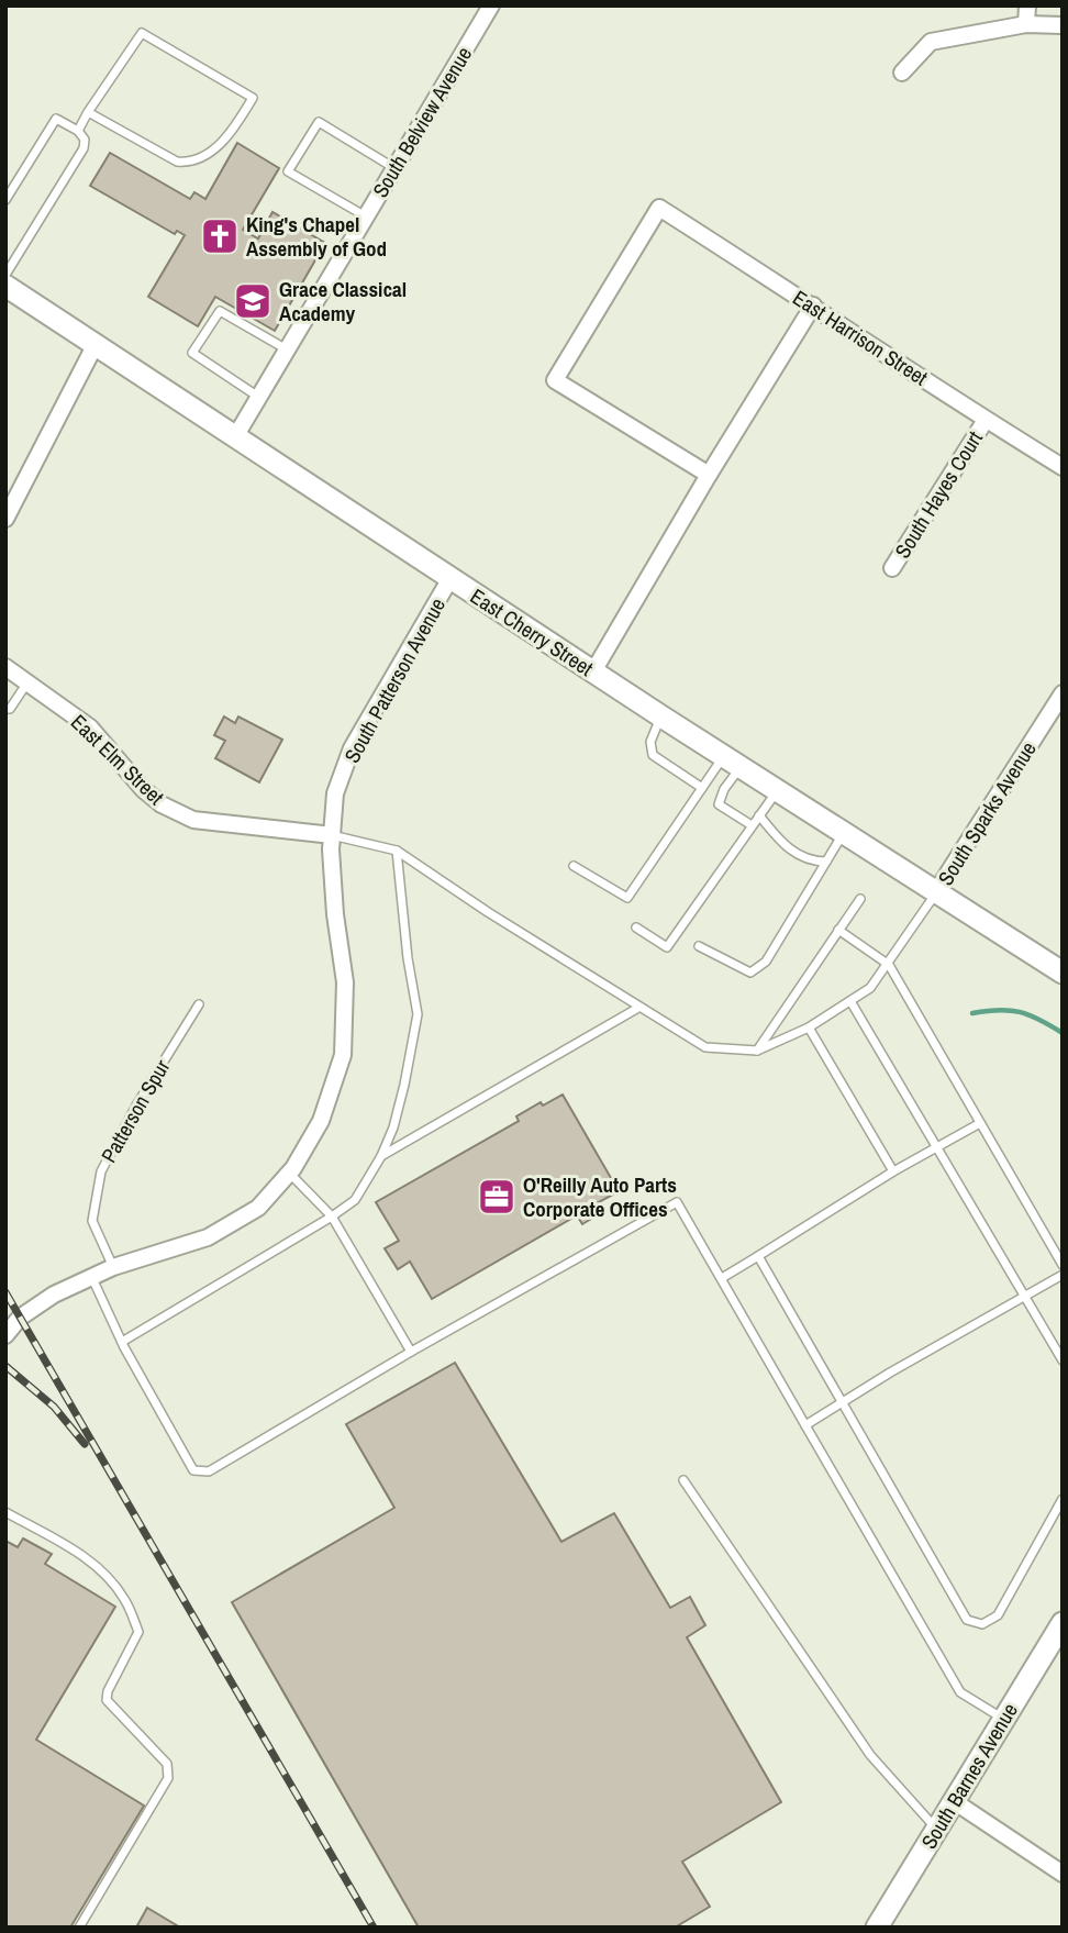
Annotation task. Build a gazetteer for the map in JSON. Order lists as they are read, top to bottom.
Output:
{
  "streets": {
    "street": [
      "South Belview Avenue",
      "East Harrison Street",
      "South Hayes Court",
      "East Cherry Street",
      "South Patterson Avenue",
      "East Elm Street",
      "South Sparks Avenue",
      "South Barnes Avenue"
    ],
    "lane": ["Patterson Spur"]
  },
  "crossings": [
    ["South Belview Avenue", "East Cherry Street"],
    ["East Harrison Street", "South Hayes Court"],
    ["East Cherry Street", "South Patterson Avenue"],
    ["East Cherry Street", "South Sparks Avenue"],
    ["South Patterson Avenue", "East Elm Street"],
    ["South Patterson Avenue", "Patterson Spur"]
  ],
  "places": {
    "church": ["King's Chapel Assembly of God"],
    "school or university": ["Grace Classical Academy"],
    "office": ["O'Reilly Auto Parts Corporate Offices"]
  }
}
